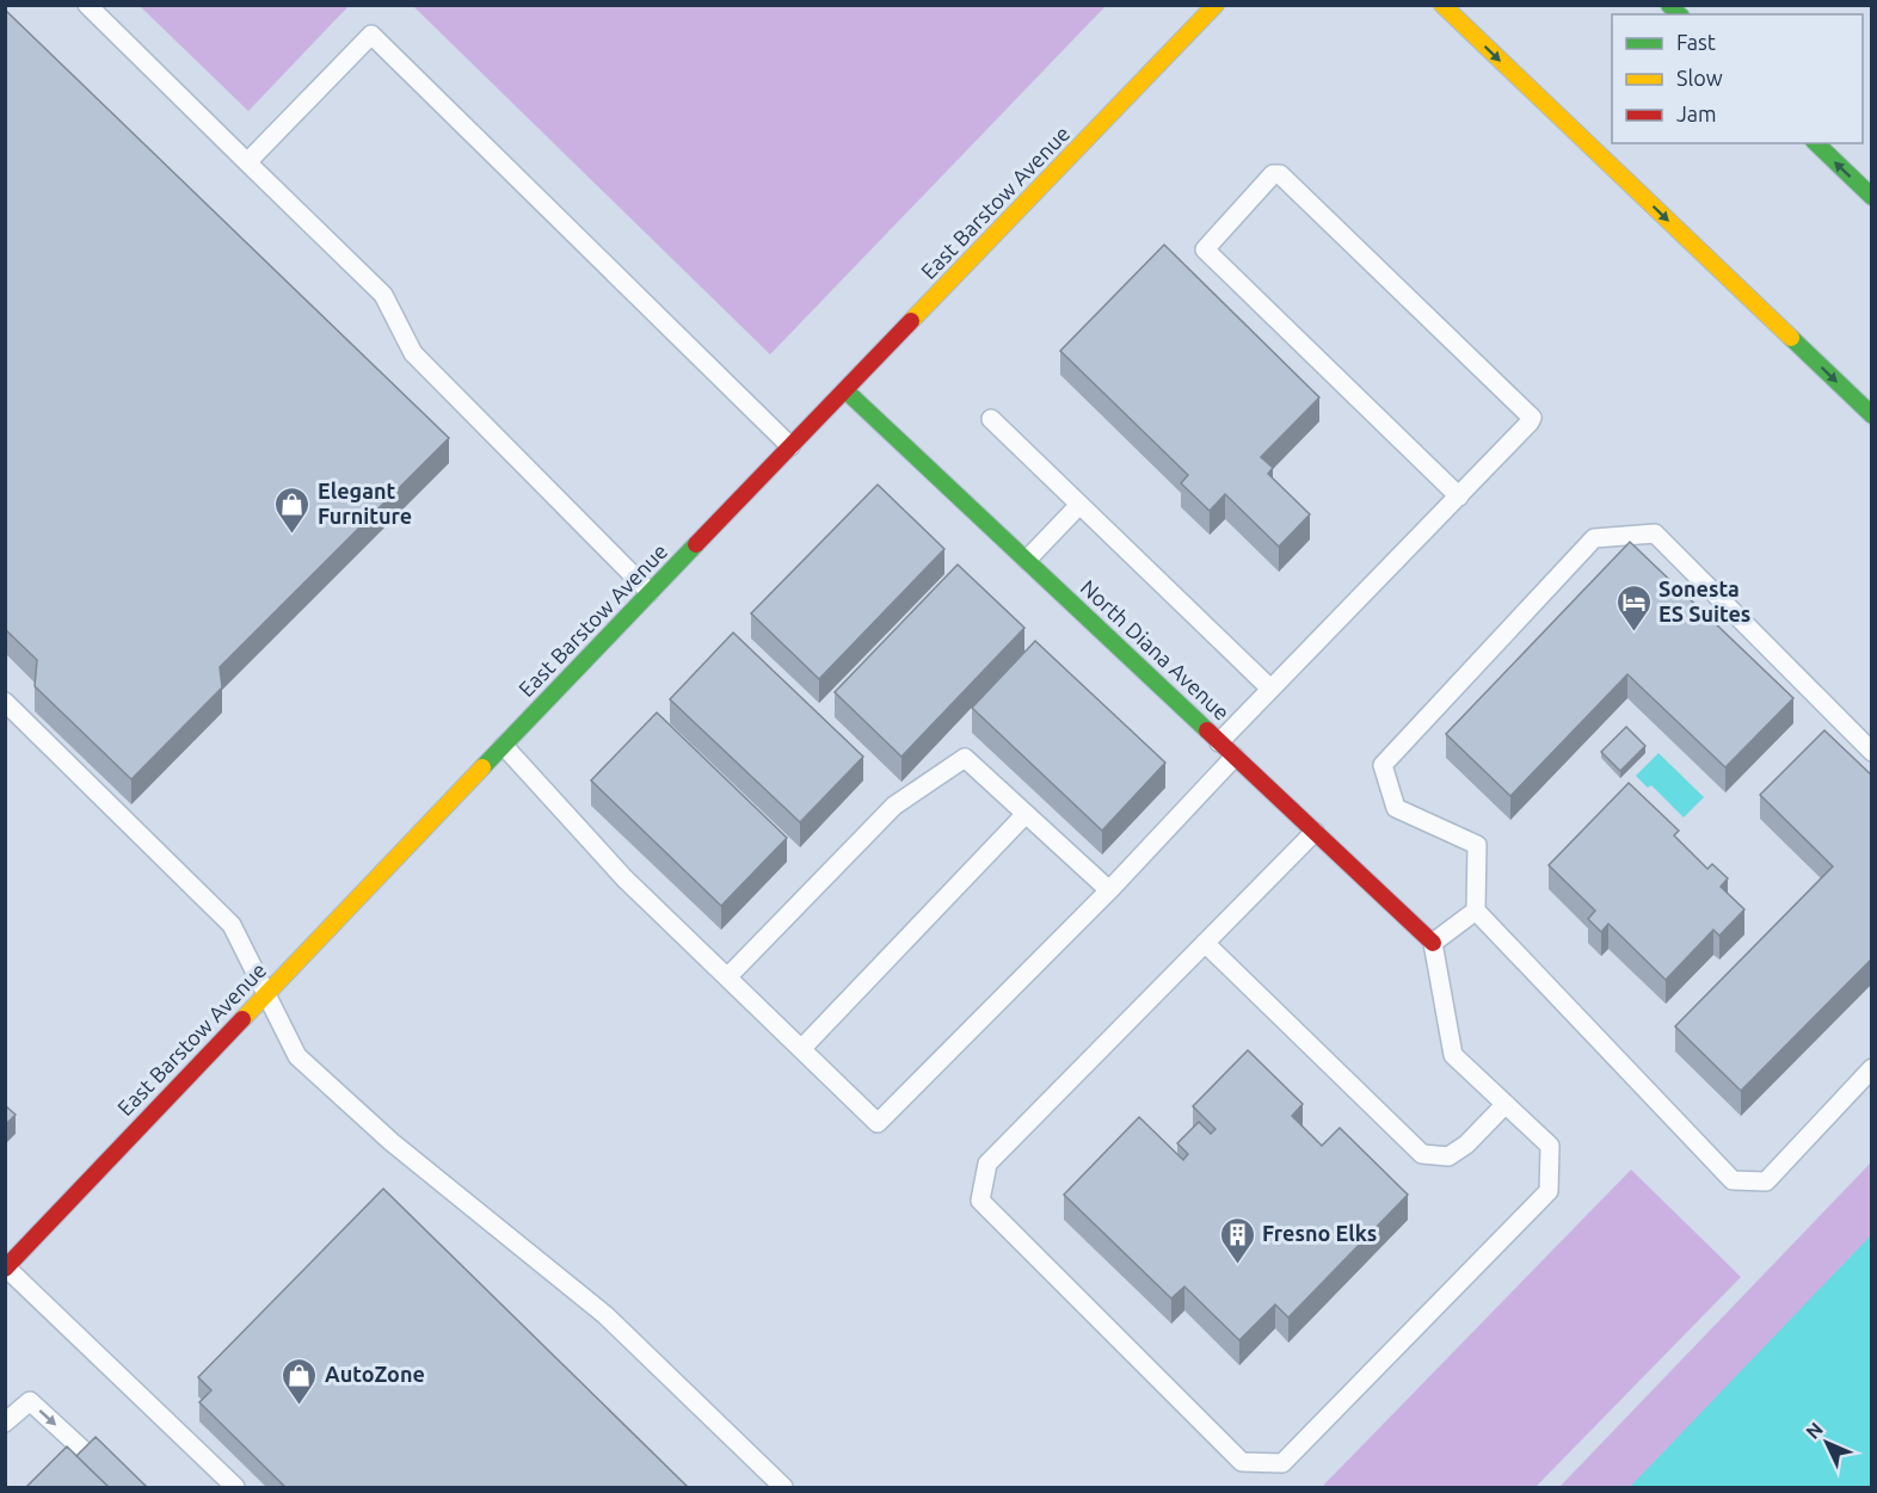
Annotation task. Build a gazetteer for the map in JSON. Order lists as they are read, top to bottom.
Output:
{
  "streets": {
    "main road": ["East Barstow Avenue", "North Diana Avenue"]
  },
  "crossings": [
    ["East Barstow Avenue", "North Diana Avenue"]
  ],
  "places": {
    "shop": ["Elegant Furniture", "AutoZone"],
    "hotel": ["Sonesta ES Suites"],
    "building": ["Fresno Elks"]
  },
  "legend": ["Fast", "Slow", "Jam"],
  "north": "top left"
}
